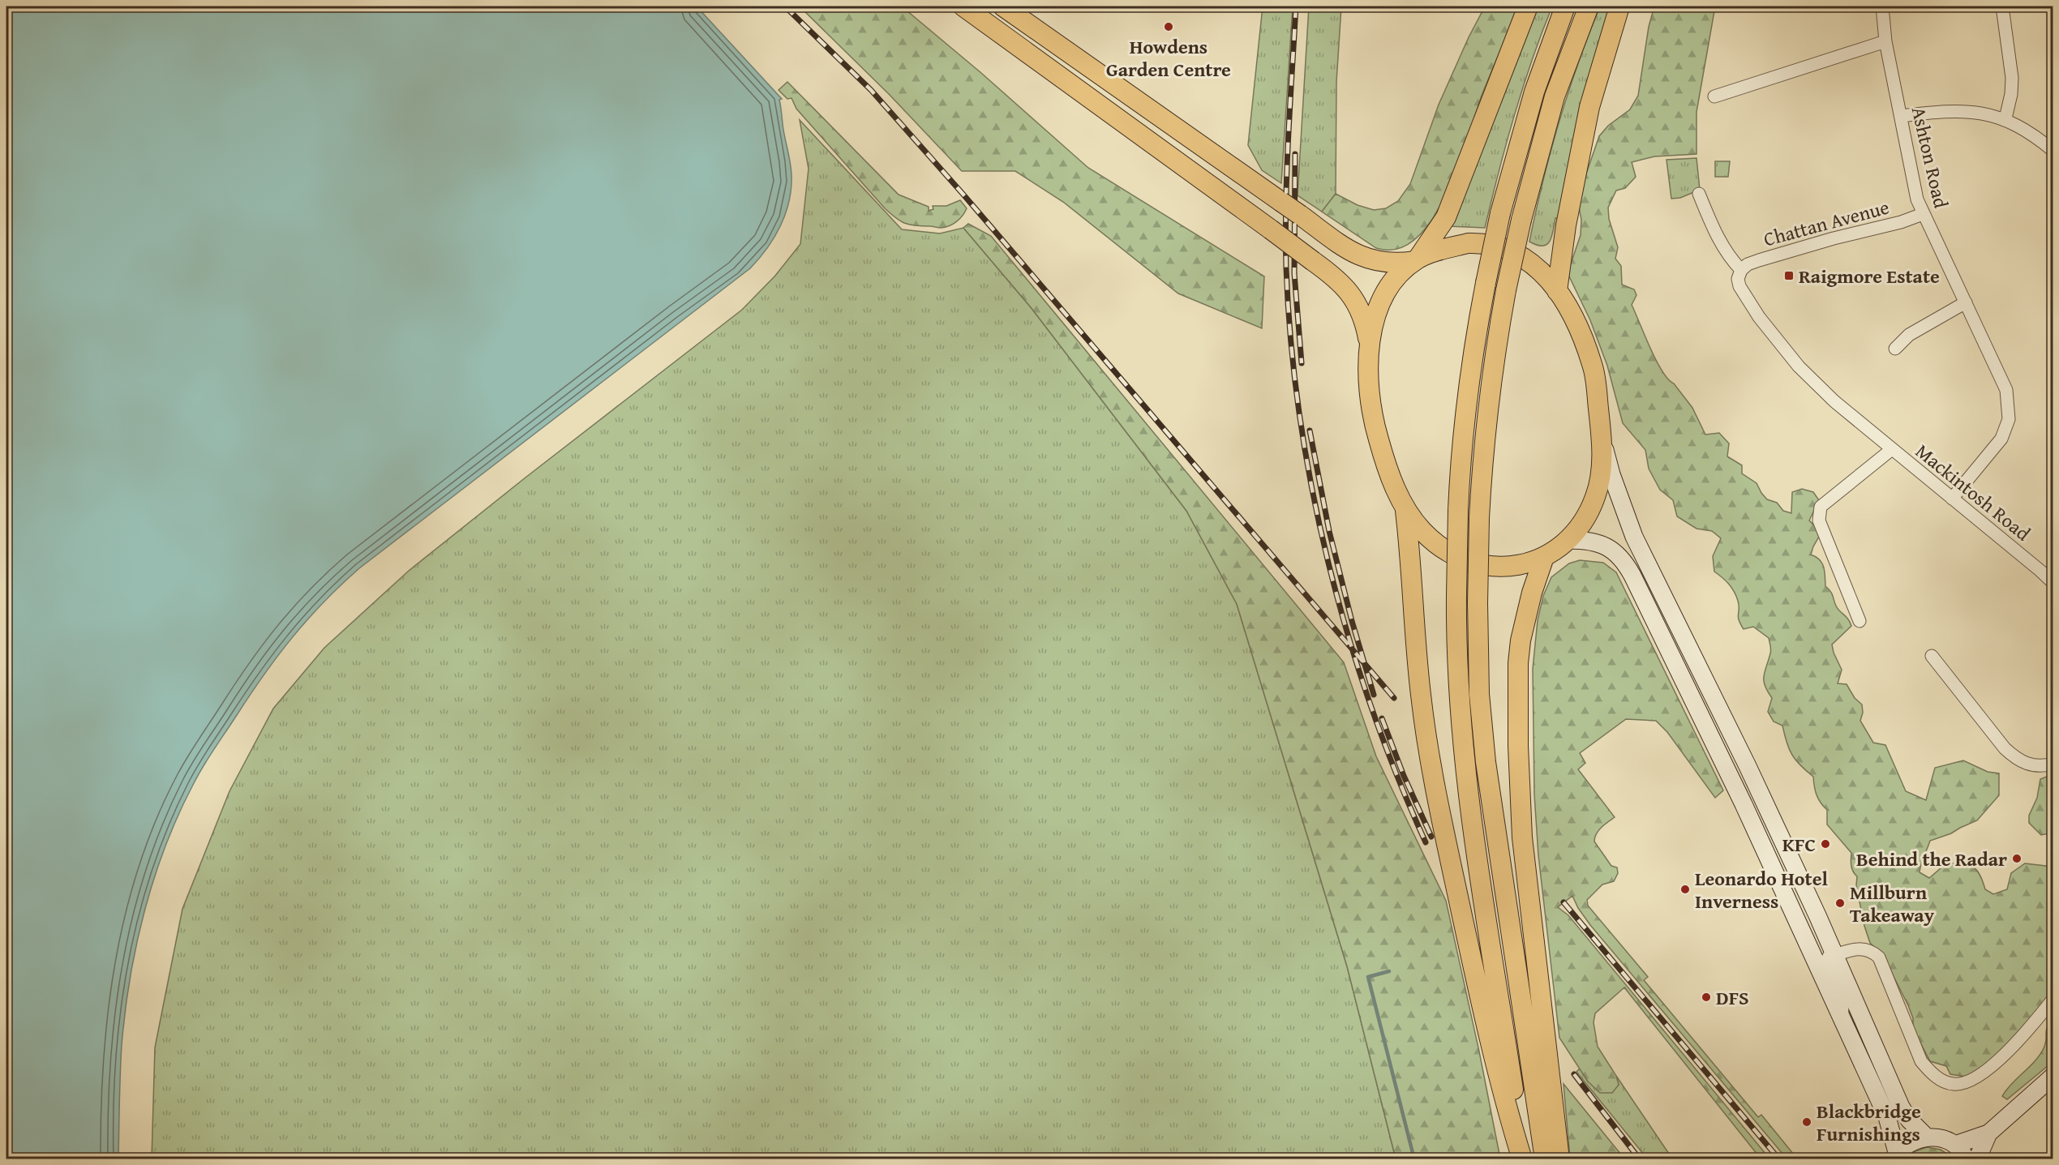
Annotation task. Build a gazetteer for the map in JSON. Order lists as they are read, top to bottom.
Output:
{
  "streets": {
    "street": ["Ashton Road", "Chattan Avenue", "Mackintosh Road"]
  },
  "crossings": [
    ["Ashton Road", "Chattan Avenue"],
    ["Ashton Road", "Mackintosh Road"],
    ["Chattan Avenue", "Mackintosh Road"]
  ],
  "places": {
    "other": [
      "Howdens Garden Centre",
      "KFC",
      "Behind the Radar",
      "Leonardo Hotel Inverness",
      "Millburn Takeaway",
      "DFS",
      "Blackbridge Furnishings"
    ],
    "transit": ["Raigmore Estate"]
  }
}
